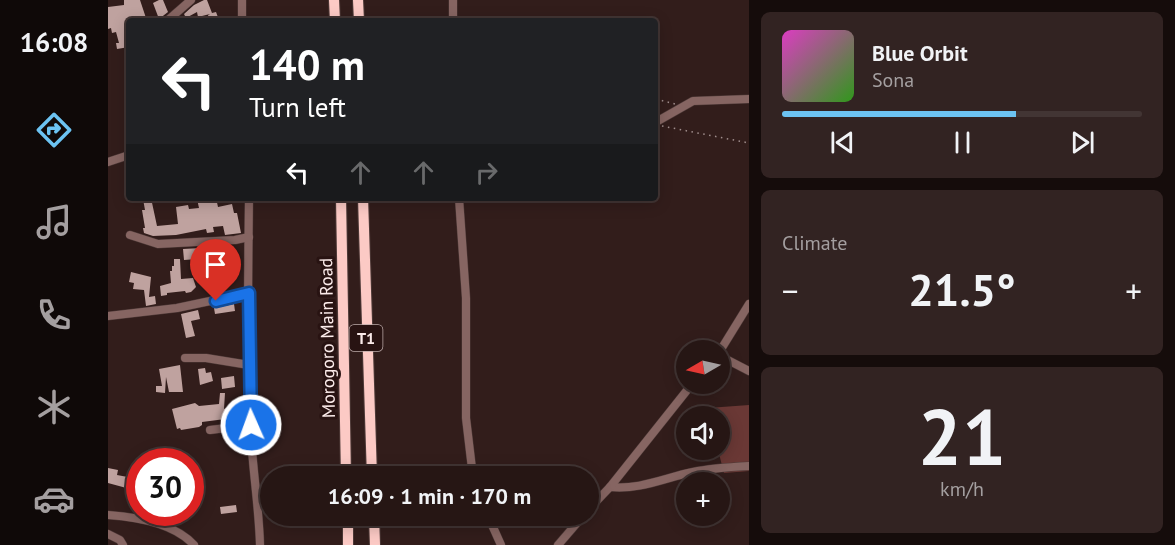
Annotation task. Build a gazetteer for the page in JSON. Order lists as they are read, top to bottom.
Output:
{
  "streets": {
    "highway": ["Morogoro Main Road", "T1"]
  },
  "north": "left",
  "page": {
    "tabs": "16:08",
    "turn": ["140 m", "Turn left"],
    "song": ["Blue Orbit", "Sona"],
    "tile": [
      "Climate",
      ["21", "km/h"]
    ],
    "heat": ["−", "21.5°", "+"],
    "map_buttons": "+",
    "limit": "30",
    "trip": "16:09 · 1 min · 170 m"
  }
}
